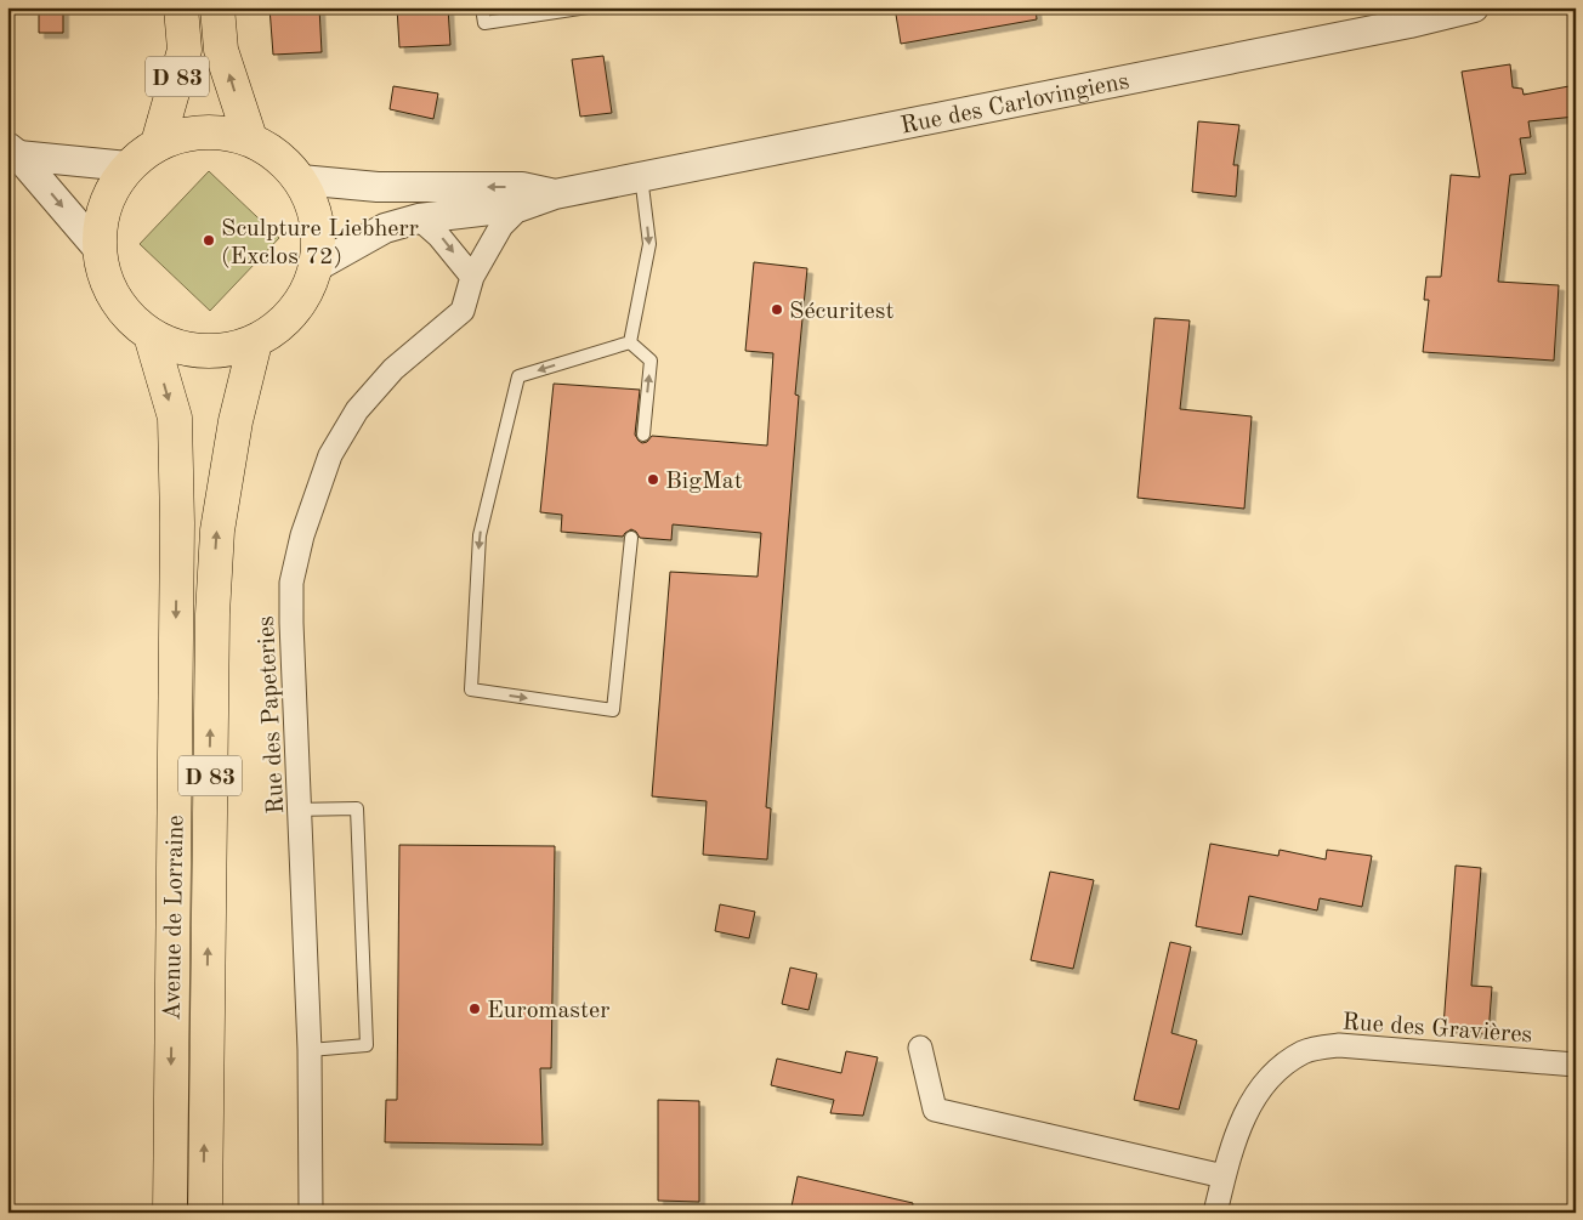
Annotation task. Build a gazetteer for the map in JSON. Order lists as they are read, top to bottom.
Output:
{
  "streets": {
    "main road": ["D 83", "Avenue de Lorraine"],
    "street": ["Rue des Carlovingiens", "Rue des Papeteries", "Rue des Gravières"]
  },
  "crossings": [
    ["Rue des Carlovingiens", "Rue des Papeteries"]
  ],
  "places": [
    "Sculpture Liebherr (Exclos 72)",
    "Sécuritest",
    "BigMat",
    "Euromaster"
  ]
}
